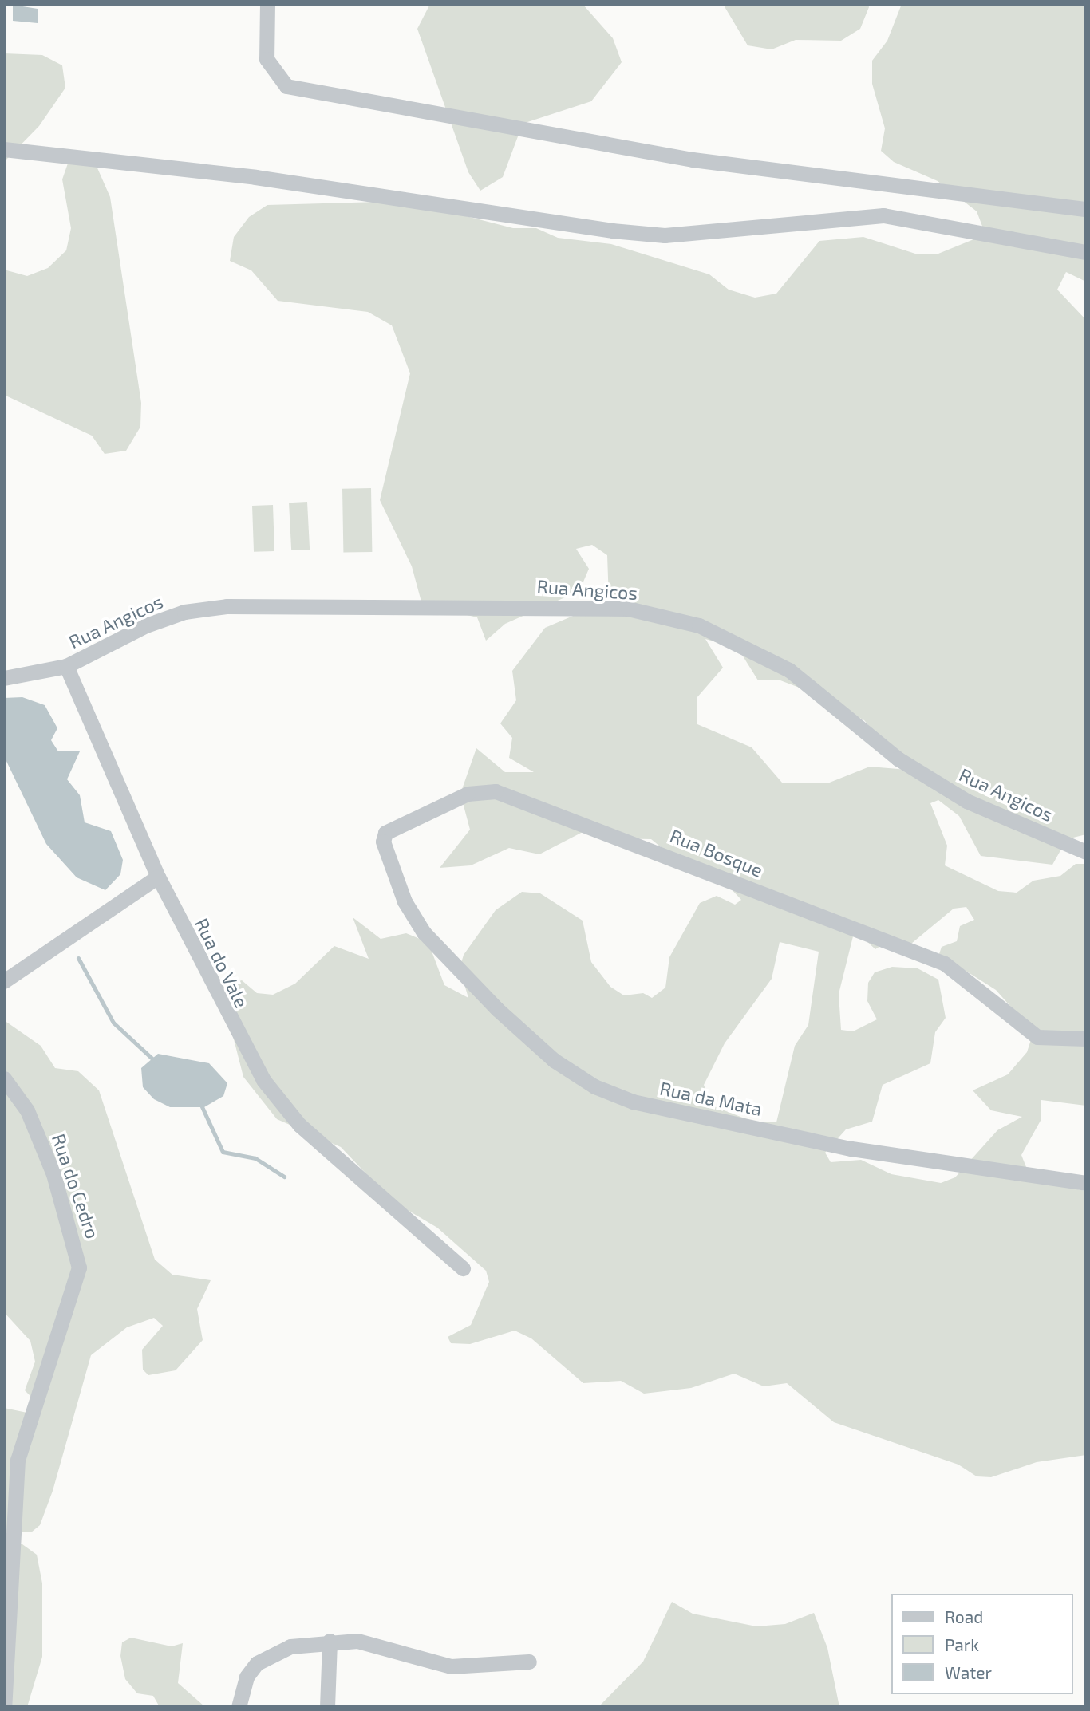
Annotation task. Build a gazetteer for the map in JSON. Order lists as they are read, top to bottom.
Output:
{
  "streets": {
    "street": [
      "Rua Angicos",
      "Rua Bosque",
      "Rua do Vale",
      "Rua da Mata",
      "Rua do Cedro"
    ]
  },
  "crossings": [
    ["Rua Angicos", "Rua do Vale"],
    ["Rua Bosque", "Rua da Mata"]
  ],
  "legend": ["Road", "Park", "Water"]
}
